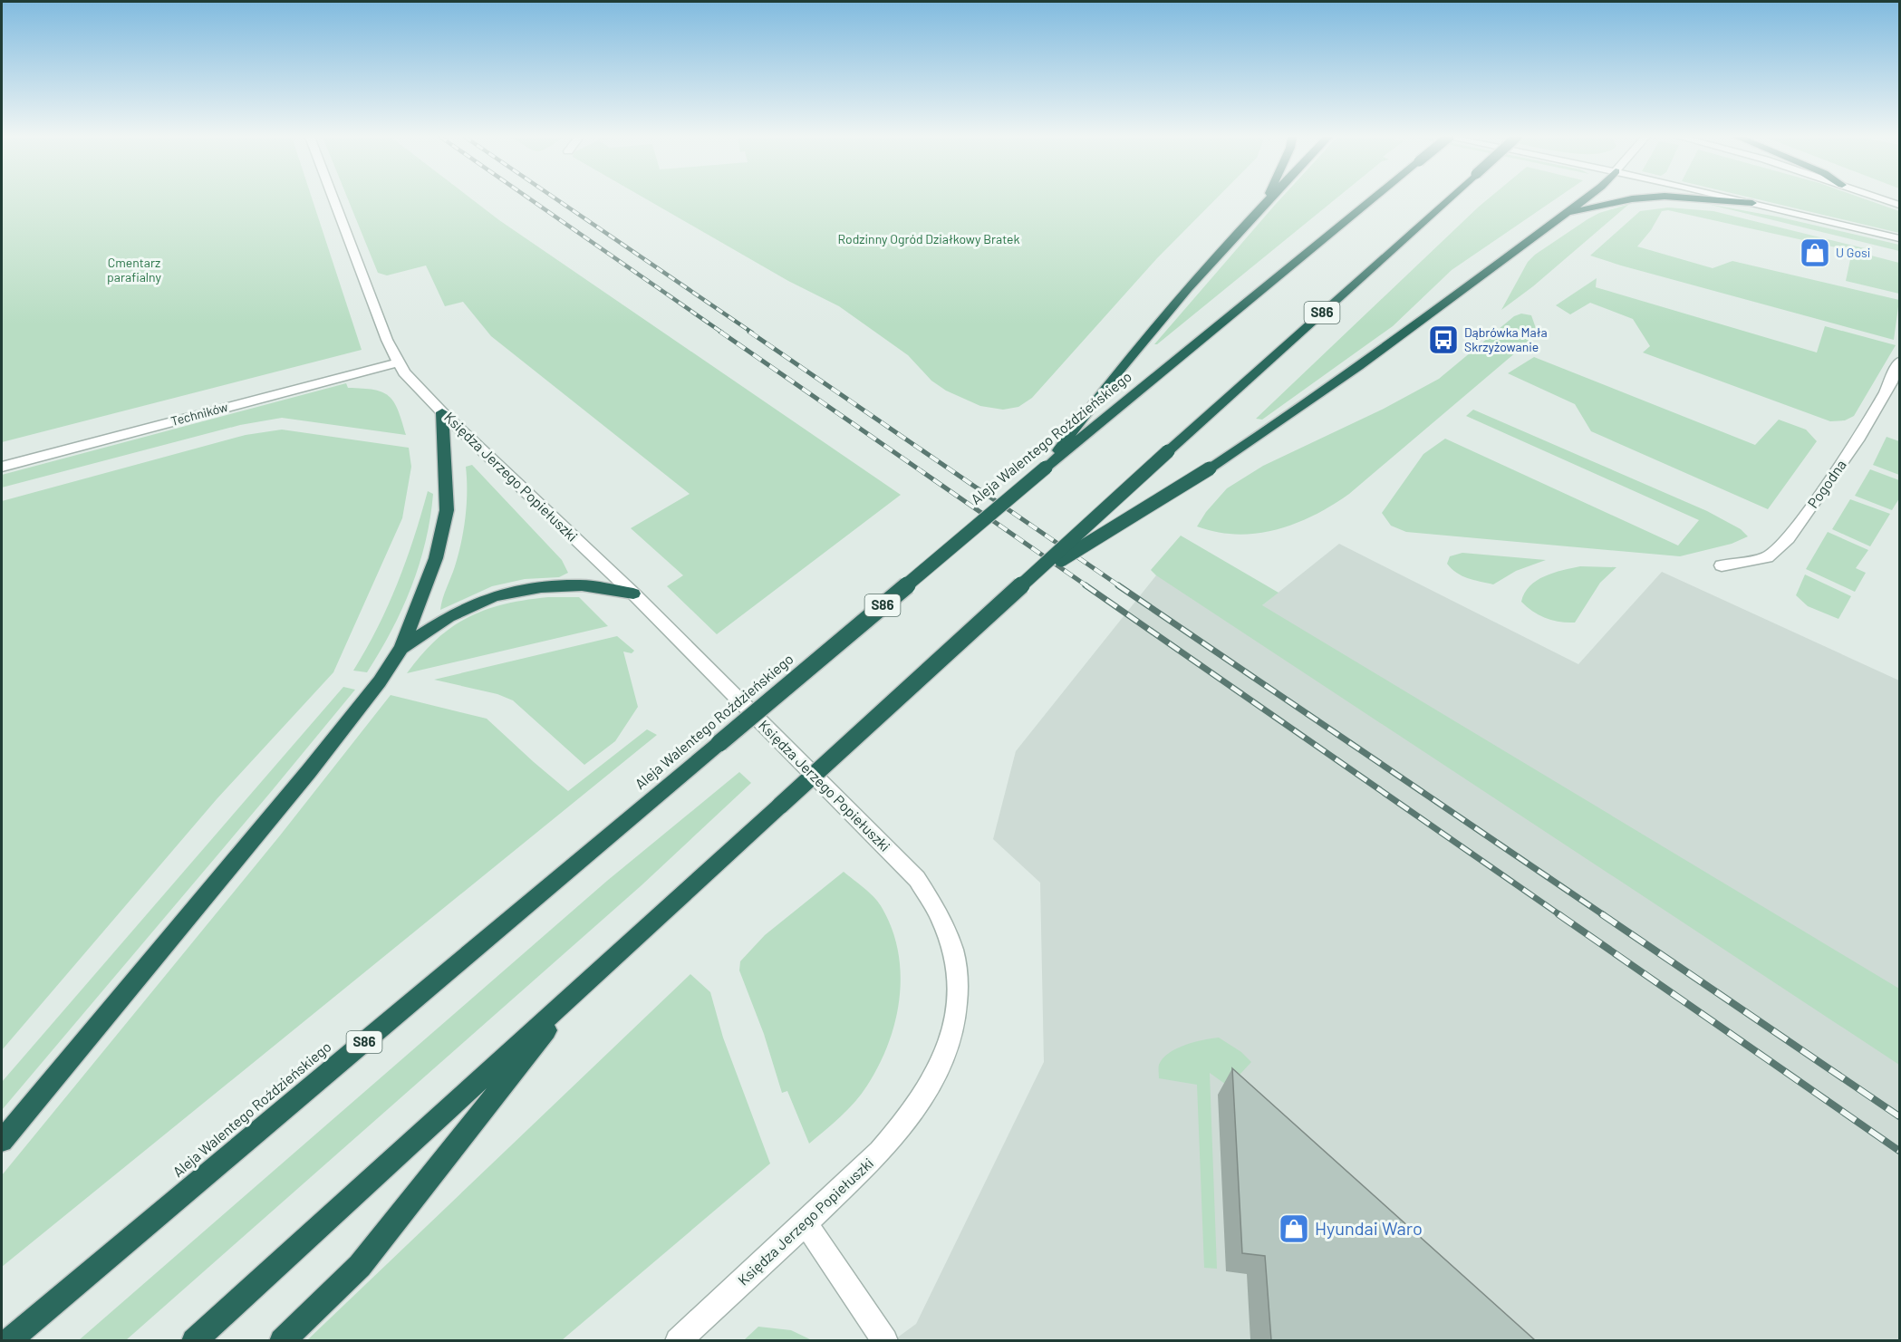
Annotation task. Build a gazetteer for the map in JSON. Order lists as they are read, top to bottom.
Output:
{
  "streets": {
    "highway": ["S86", "Aleja Walentego Roździeńskiego"],
    "street": ["Techników", "Księdza Jerzego Popiełuszki", "Pogodna"]
  },
  "crossings": [
    ["Techników", "Księdza Jerzego Popiełuszki"]
  ],
  "parks": ["Rodzinny Ogród Działkowy Bratek", "Cmentarz parafialny"],
  "places": {
    "shop": ["U Gosi", "Hyundai Waro"],
    "bus stop": ["Dąbrówka Mała Skrzyżowanie"]
  }
}
